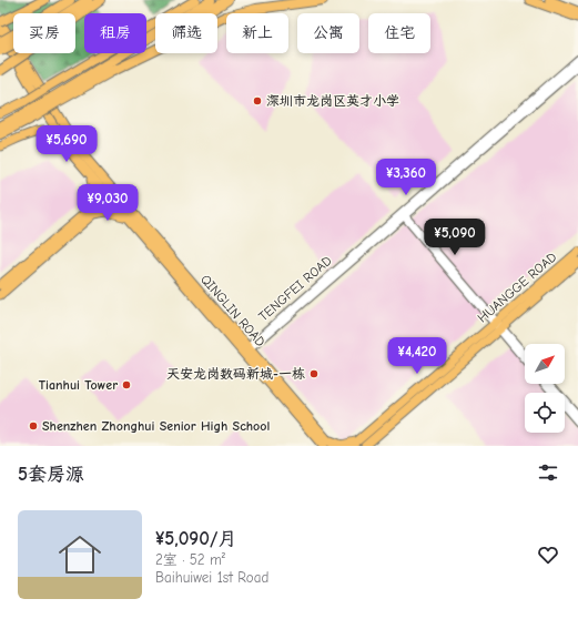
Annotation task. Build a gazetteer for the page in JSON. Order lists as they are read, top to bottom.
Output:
{
  "streets": {
    "main road": ["HUANGGE ROAD", "QINGLIN ROAD"],
    "street": ["TENGFEI ROAD"]
  },
  "crossings": [
    ["TENGFEI ROAD", "QINGLIN ROAD"]
  ],
  "places": [
    "深圳市龙岗区英才小学",
    "天安龙岗数码新城-一栋",
    "Tianhui Tower",
    "Shenzhen Zhonghui Senior High School"
  ],
  "north": "top right",
  "page": {
    "chip": [
      "买房",
      "租房",
      "筛选",
      "新上",
      "公寓",
      "住宅"
    ],
    "price": [
      "¥5,690",
      "¥3,360",
      "¥9,030",
      "¥5,090",
      "¥4,420"
    ],
    "heading": "5套房源",
    "list": [
      {
        "name": "¥5,090/月",
        "note": "2室 · 52 m² · Baihuiwei 1st Road"
      }
    ]
  }
}
